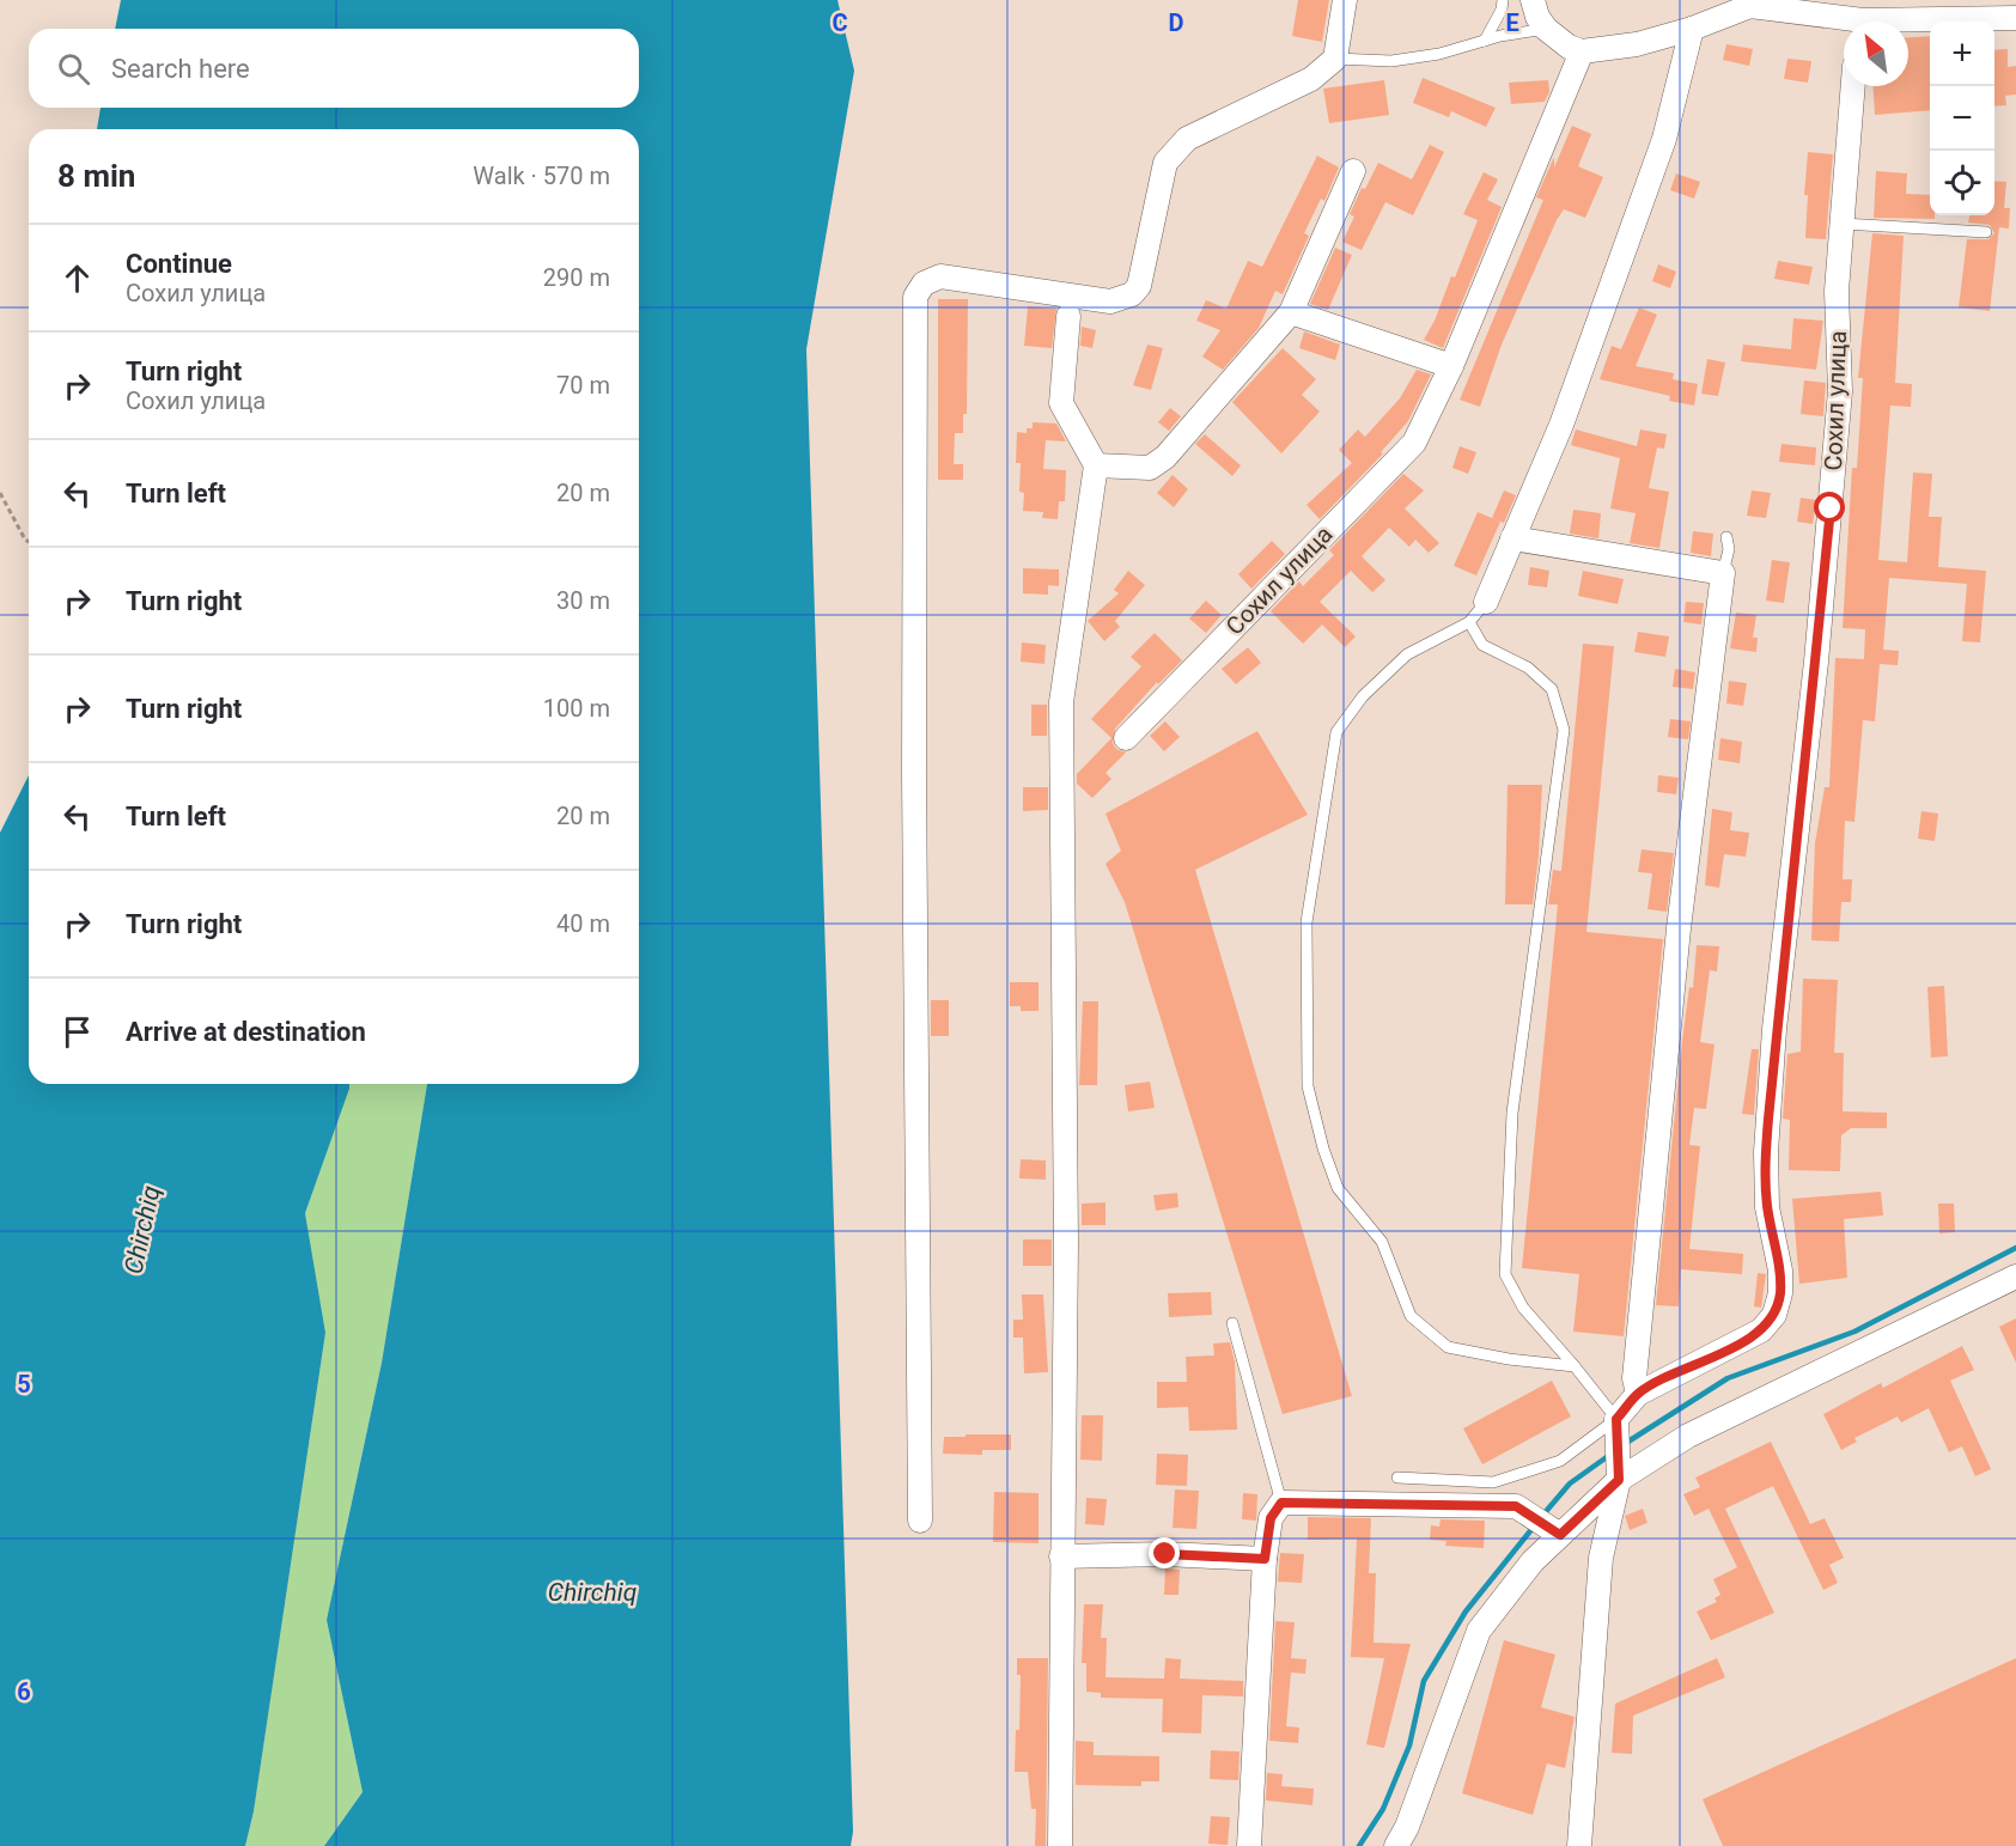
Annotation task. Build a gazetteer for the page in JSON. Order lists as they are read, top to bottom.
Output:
{
  "streets": {
    "street": ["Сохил улица"]
  },
  "water": ["Chirchiq"],
  "north": "top left",
  "page": {
    "map_buttons": ["+", "−"],
    "search": "Search here",
    "heading": ["8 min", "Walk · 570 m"],
    "list": [
      ["Continue", "Сохил улица", "290 m"],
      ["Turn right", "Сохил улица", "70 m"],
      ["Turn left", "20 m"],
      ["Turn right", "30 m"],
      ["Turn right", "100 m"],
      ["Turn left", "20 m"],
      ["Turn right", "40 m"],
      "Arrive at destination"
    ]
  },
  "grid": {
    "columns": ["C", "D", "E"],
    "rows": ["5", "6"]
  }
}
